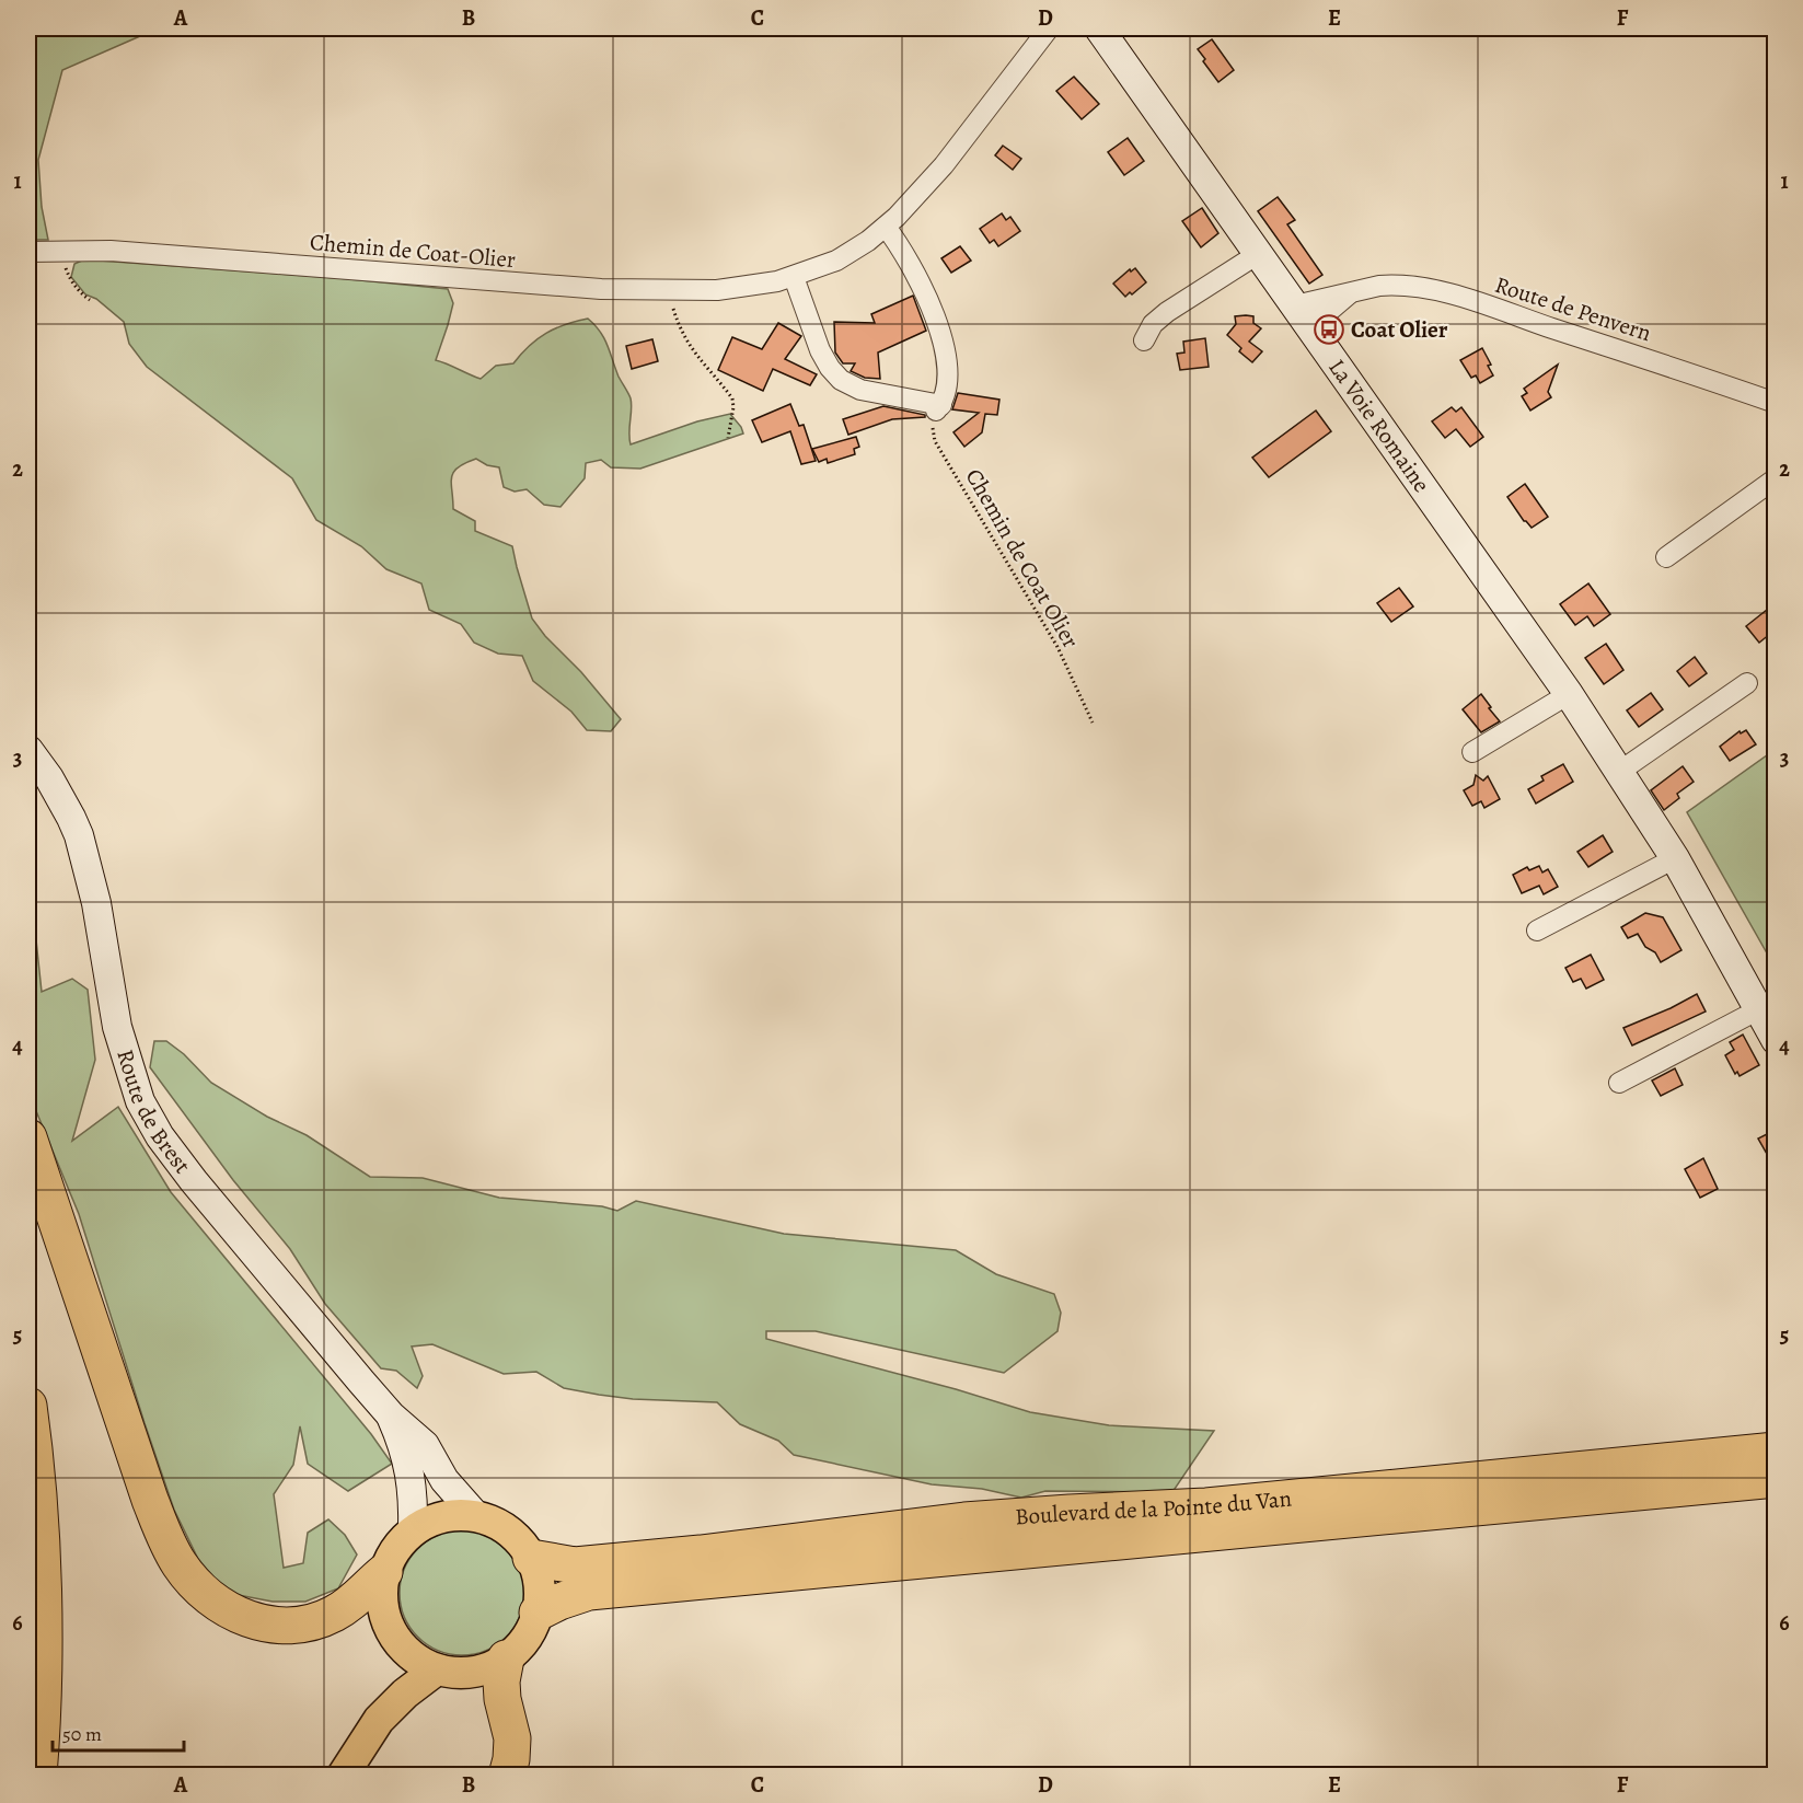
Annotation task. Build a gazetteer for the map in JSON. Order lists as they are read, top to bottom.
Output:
{
  "streets": {
    "highway": ["Boulevard de la Pointe du Van"],
    "street": [
      "Chemin de Coat-Olier",
      "Route de Penvern",
      "La Voie Romaine",
      "Route de Brest"
    ],
    "path": ["Chemin de Coat Olier"]
  },
  "crossings": [
    ["Route de Penvern", "La Voie Romaine"],
    ["Route de Brest", "Boulevard de la Pointe du Van"]
  ],
  "places": {
    "bus stop": ["Coat Olier"]
  },
  "scale_bar": "50 m",
  "grid": {
    "columns": [
      "A",
      "B",
      "C",
      "D",
      "E",
      "F"
    ],
    "rows": [
      "1",
      "2",
      "3",
      "4",
      "5",
      "6"
    ]
  }
}
